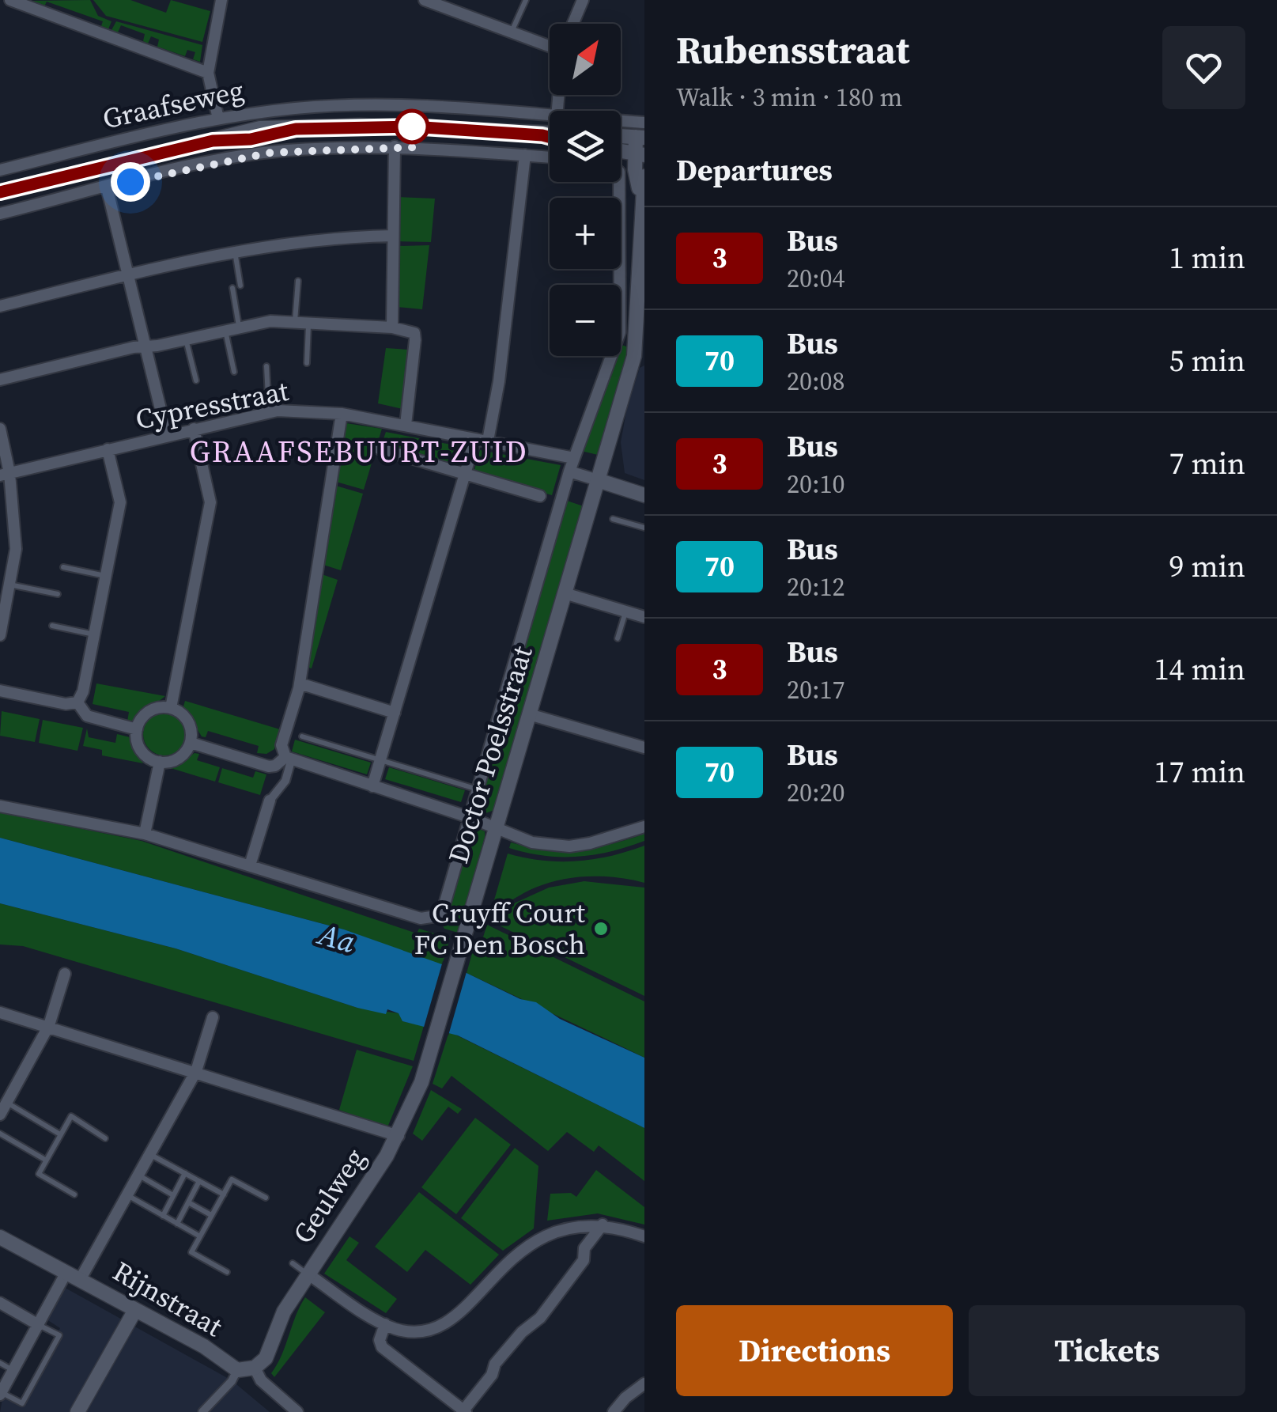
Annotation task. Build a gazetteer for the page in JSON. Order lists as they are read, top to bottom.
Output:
{
  "streets": {
    "street": [
      "Graafseweg",
      "Cypresstraat",
      "Doctor Poelsstraat",
      "Geulweg",
      "Rijnstraat"
    ]
  },
  "crossings": [
    ["Cypresstraat", "Doctor Poelsstraat"],
    ["Doctor Poelsstraat", "Geulweg"],
    ["Geulweg", "Rijnstraat"]
  ],
  "districts": ["GRAAFSEBUURT-ZUID"],
  "water": ["Aa"],
  "places": ["Cruyff Court FC Den Bosch"],
  "lines": ["bus line 3"],
  "north": "top right",
  "page": {
    "heading": [
      ["Rubensstraat", "Walk · 3 min · 180 m"],
      "Departures"
    ],
    "map_buttons": ["+", "−"],
    "list": [
      {
        "mark": "3",
        "name": "Bus",
        "note": "20:04",
        "value": "1 min"
      },
      {
        "mark": "70",
        "name": "Bus",
        "note": "20:08",
        "value": "5 min"
      },
      {
        "mark": "3",
        "name": "Bus",
        "note": "20:10",
        "value": "7 min"
      },
      {
        "mark": "70",
        "name": "Bus",
        "note": "20:12",
        "value": "9 min"
      },
      {
        "mark": "3",
        "name": "Bus",
        "note": "20:17",
        "value": "14 min"
      },
      {
        "mark": "70",
        "name": "Bus",
        "note": "20:20",
        "value": "17 min"
      }
    ],
    "buttons": ["Directions", "Tickets"]
  }
}
